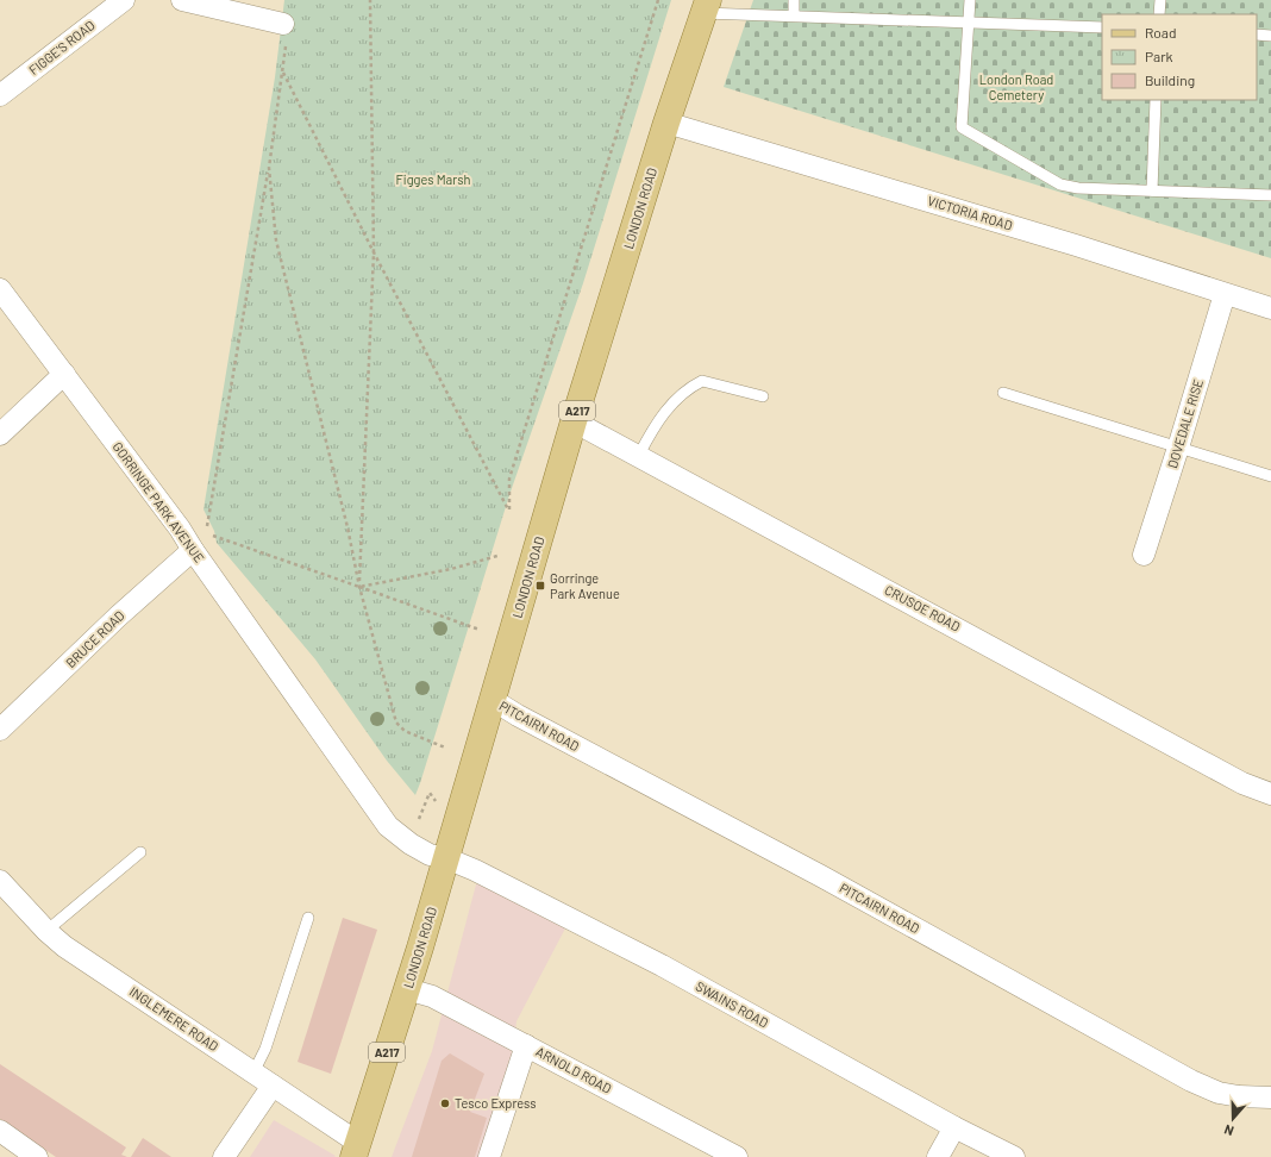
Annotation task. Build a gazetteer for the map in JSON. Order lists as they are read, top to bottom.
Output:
{
  "streets": {
    "main road": ["LONDON ROAD", "A217"],
    "street": [
      "FIGGE'S ROAD",
      "VICTORIA ROAD",
      "DOVEDALE RISE",
      "GORRINGE PARK AVENUE",
      "CRUSOE ROAD",
      "BRUCE ROAD",
      "PITCAIRN ROAD",
      "SWAINS ROAD",
      "INGLEMERE ROAD",
      "ARNOLD ROAD"
    ]
  },
  "crossings": [
    ["LONDON ROAD", "VICTORIA ROAD"],
    ["LONDON ROAD", "GORRINGE PARK AVENUE"],
    ["LONDON ROAD", "CRUSOE ROAD"],
    ["LONDON ROAD", "PITCAIRN ROAD"],
    ["LONDON ROAD", "SWAINS ROAD"],
    ["LONDON ROAD", "INGLEMERE ROAD"],
    ["LONDON ROAD", "ARNOLD ROAD"],
    ["VICTORIA ROAD", "DOVEDALE RISE"],
    ["GORRINGE PARK AVENUE", "BRUCE ROAD"],
    ["GORRINGE PARK AVENUE", "SWAINS ROAD"]
  ],
  "parks": ["London Road Cemetery", "Figges Marsh"],
  "places": {
    "transit": ["Gorringe Park Avenue"],
    "other": ["Tesco Express"]
  },
  "legend": ["Road", "Park", "Building"],
  "north": "bottom"
}
